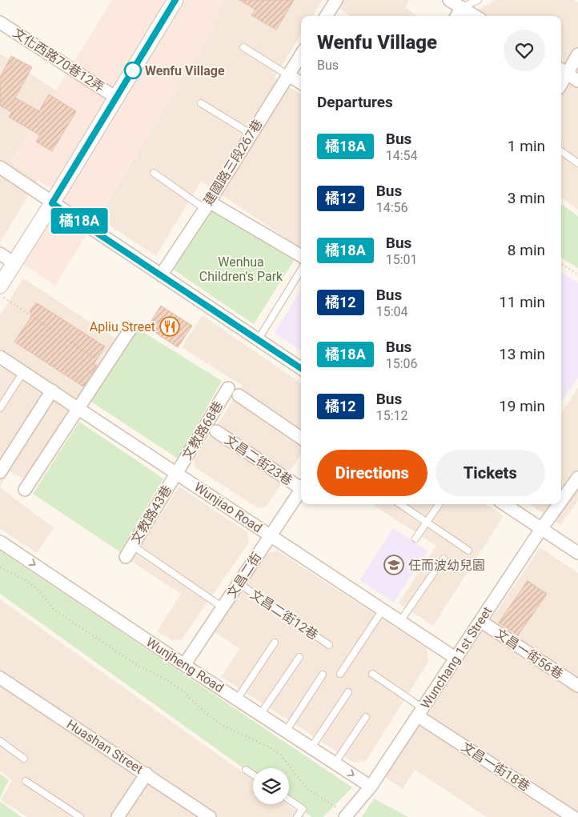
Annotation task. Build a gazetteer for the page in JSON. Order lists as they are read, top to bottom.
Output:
{
  "streets": {
    "street": [
      "文化西路70巷12弄",
      "建國路三段267巷",
      "文教路68巷",
      "文昌二街23巷",
      "Wunjiao Road",
      "文教路43巷",
      "文昌二街",
      "文昌一街56巷",
      "Wunchang 1st Street",
      "Wunjheng Road",
      "Huashan Street",
      "文昌一街18巷"
    ],
    "lane": ["文昌二街12巷"]
  },
  "crossings": [
    ["文教路68巷", "Wunjiao Road"],
    ["文教路68巷", "文教路43巷"],
    ["Wunjiao Road", "文教路43巷"],
    ["Wunjiao Road", "文昌二街"],
    ["Wunjiao Road", "Wunchang 1st Street"],
    ["文昌二街", "文昌二街12巷"],
    ["文昌二街", "Wunjheng Road"],
    ["文昌一街56巷", "Wunchang 1st Street"],
    ["Wunchang 1st Street", "Wunjheng Road"],
    ["Wunchang 1st Street", "文昌一街18巷"]
  ],
  "one_way": ["Wunjheng Road"],
  "parks": ["Wenhua Children's Park"],
  "places": {
    "other": ["Wenfu Village"],
    "restaurant": ["Apliu Street"],
    "school or university": ["任而波幼兒園"]
  },
  "lines": ["bus line 橘18A"],
  "page": {
    "on_map": "橘18A",
    "heading": [
      ["Wenfu Village", "Bus"],
      "Departures"
    ],
    "list": [
      {
        "mark": "橘18A",
        "name": "Bus",
        "note": "14:54",
        "value": "1 min"
      },
      {
        "mark": "橘12",
        "name": "Bus",
        "note": "14:56",
        "value": "3 min"
      },
      {
        "mark": "橘18A",
        "name": "Bus",
        "note": "15:01",
        "value": "8 min"
      },
      {
        "mark": "橘12",
        "name": "Bus",
        "note": "15:04",
        "value": "11 min"
      },
      {
        "mark": "橘18A",
        "name": "Bus",
        "note": "15:06",
        "value": "13 min"
      },
      {
        "mark": "橘12",
        "name": "Bus",
        "note": "15:12",
        "value": "19 min"
      }
    ],
    "buttons": ["Directions", "Tickets"]
  }
}
